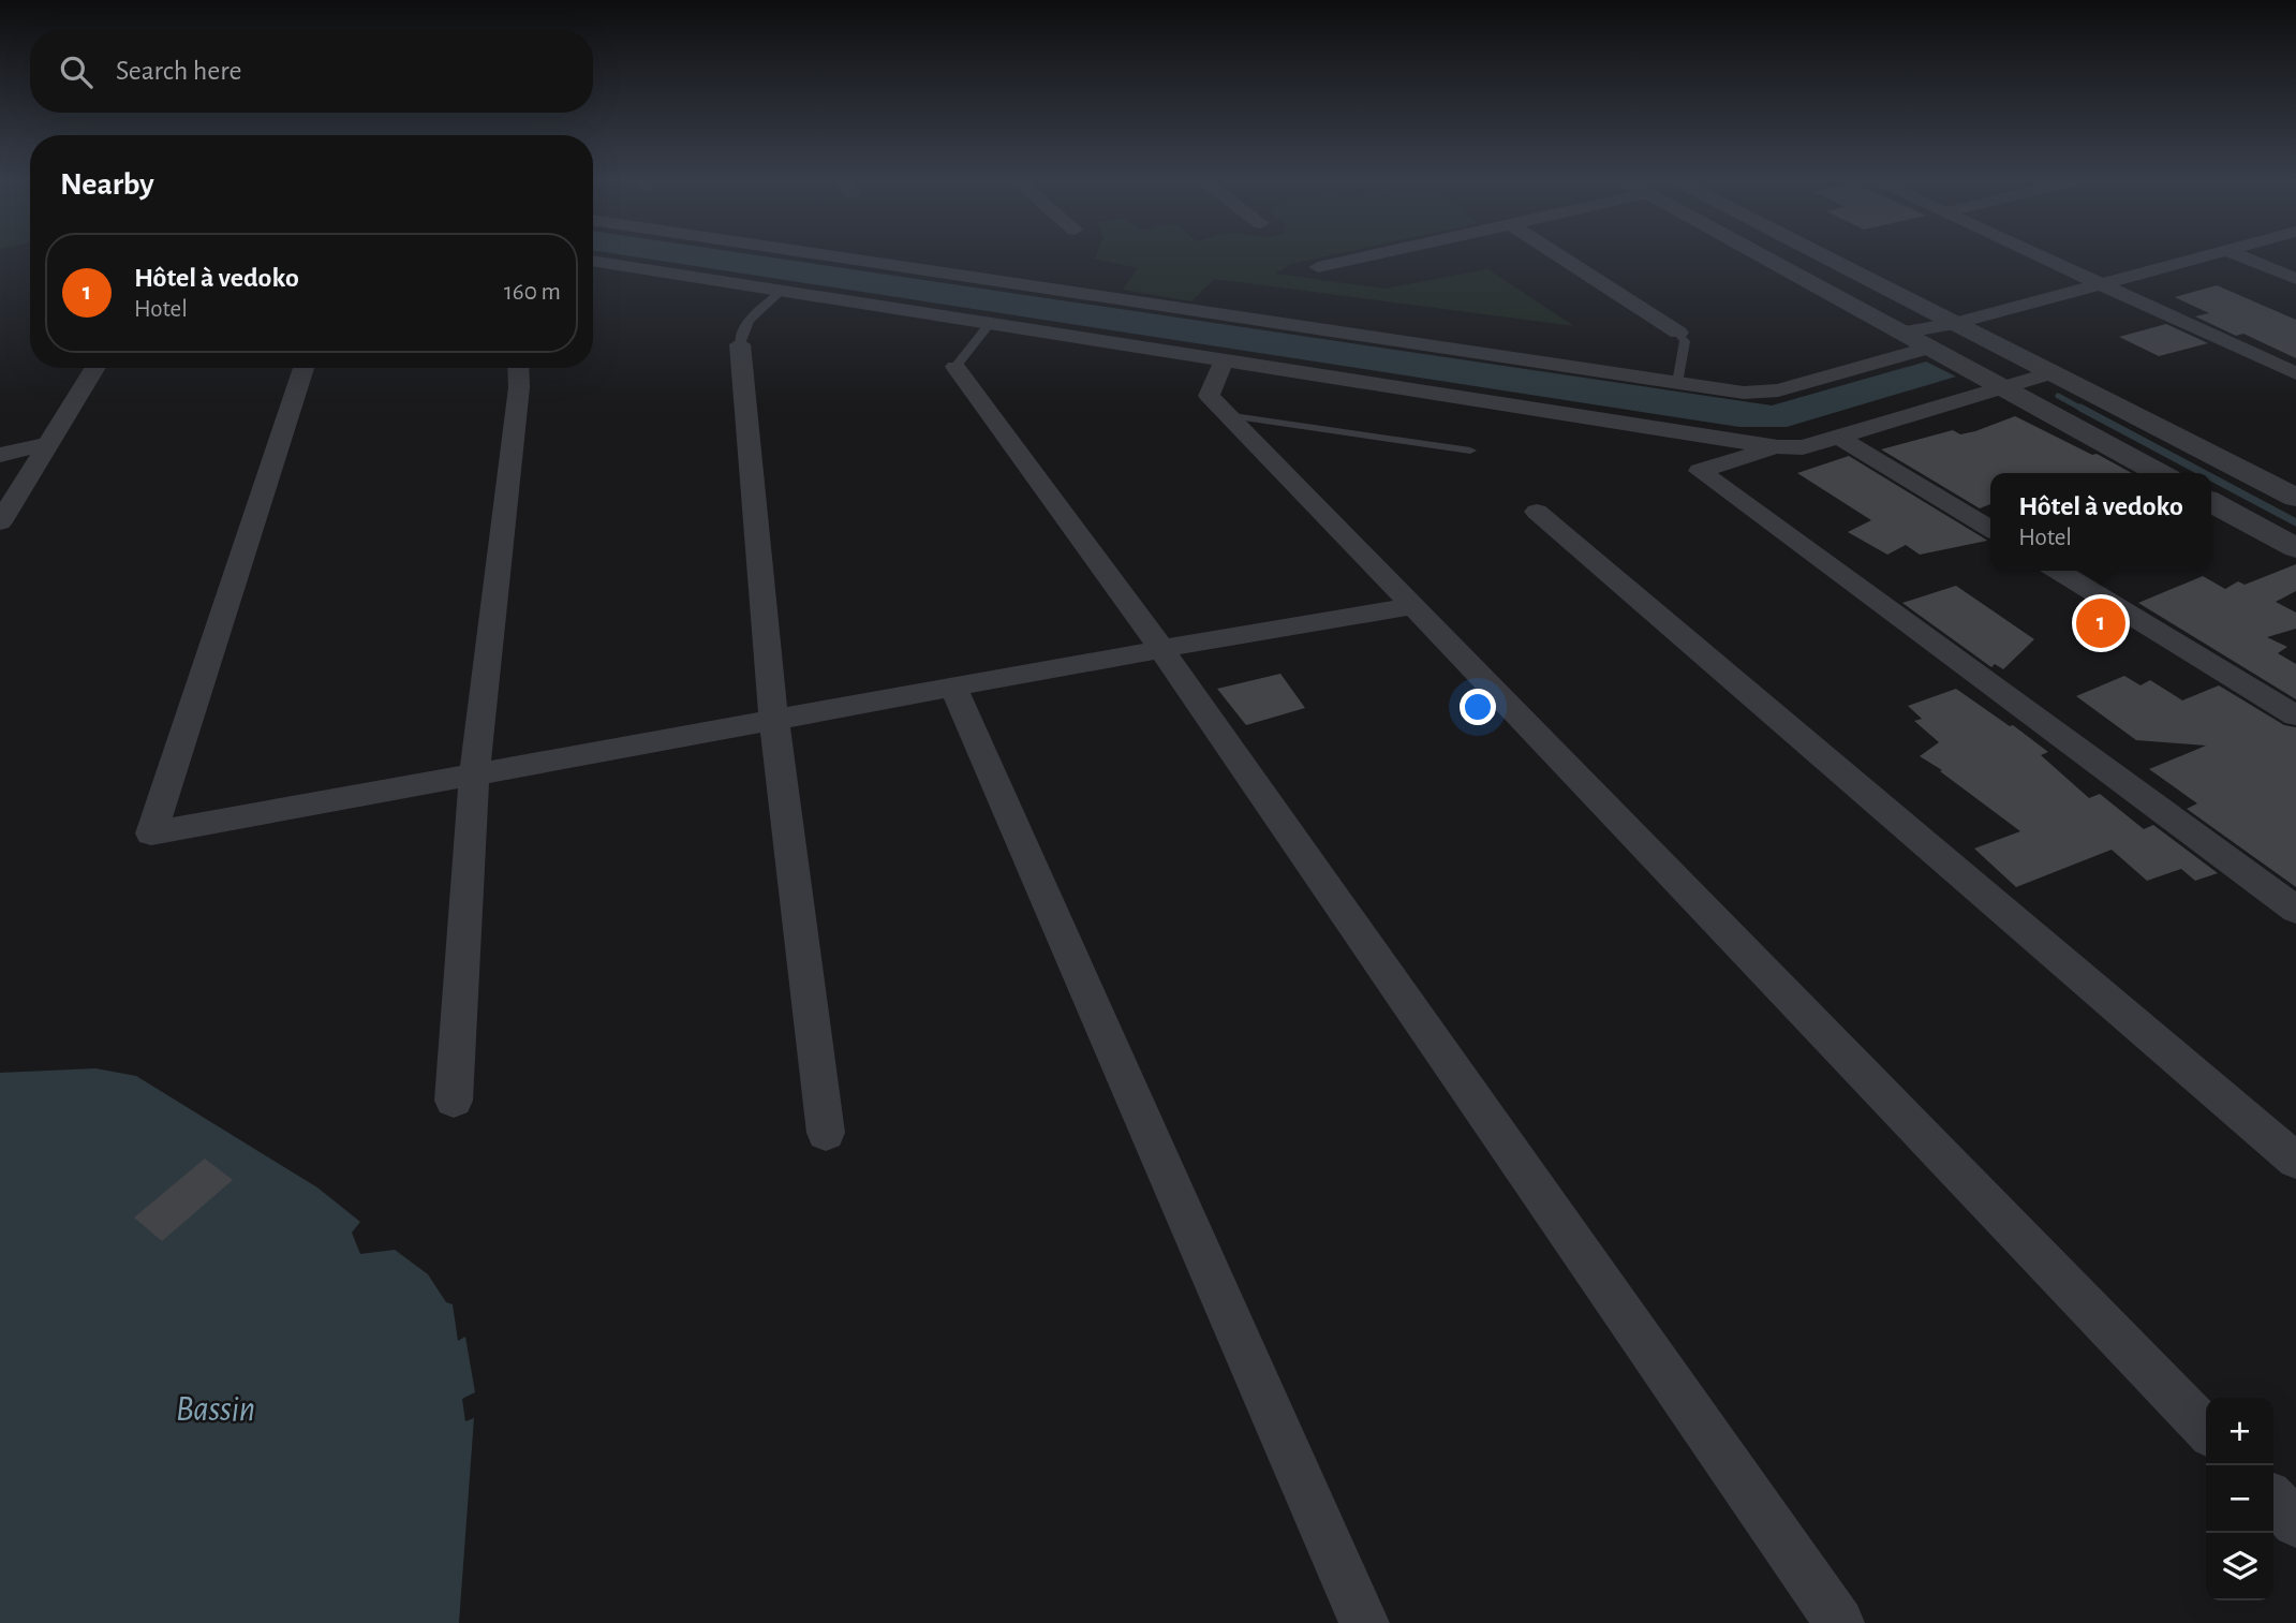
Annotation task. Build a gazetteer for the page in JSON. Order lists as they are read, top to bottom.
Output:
{
  "water": ["Bassin"],
  "page": {
    "search": "Search here",
    "heading": "Nearby",
    "list": [
      {
        "mark": "1",
        "name": "Hôtel à vedoko",
        "note": "Hotel",
        "value": "160 m"
      }
    ],
    "popup": ["Hôtel à vedoko", "Hotel"],
    "pins": "1",
    "map_buttons": ["+", "−"]
  }
}
